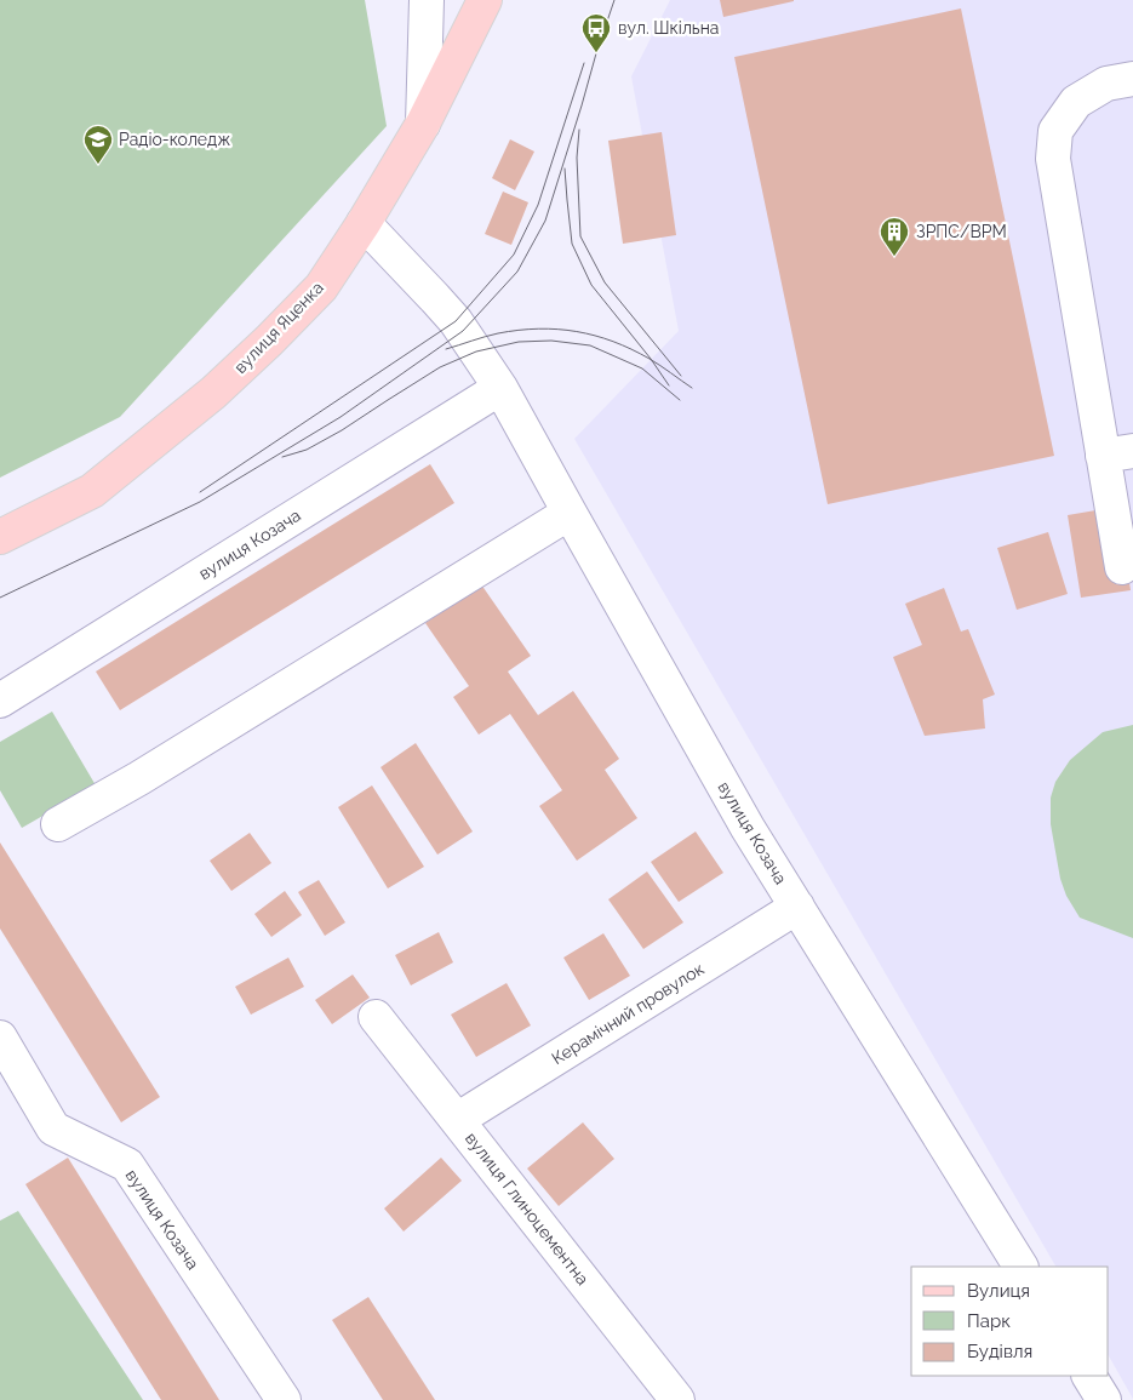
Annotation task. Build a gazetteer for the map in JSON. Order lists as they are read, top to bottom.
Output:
{
  "streets": {
    "main road": ["вулиця Яценка"],
    "street": ["вулиця Козача", "Керамічний провулок", "вулиця Глиноцементна"]
  },
  "crossings": [
    ["вулиця Яценка", "вулиця Козача"],
    ["вулиця Козача", "Керамічний провулок"],
    ["Керамічний провулок", "вулиця Глиноцементна"]
  ],
  "places": {
    "bus stop": ["вул. Шкільна"],
    "school or university": ["Радіо-коледж"],
    "building": ["ЗРПС/ВРМ"]
  },
  "legend": ["Вулиця", "Парк", "Будівля"]
}
